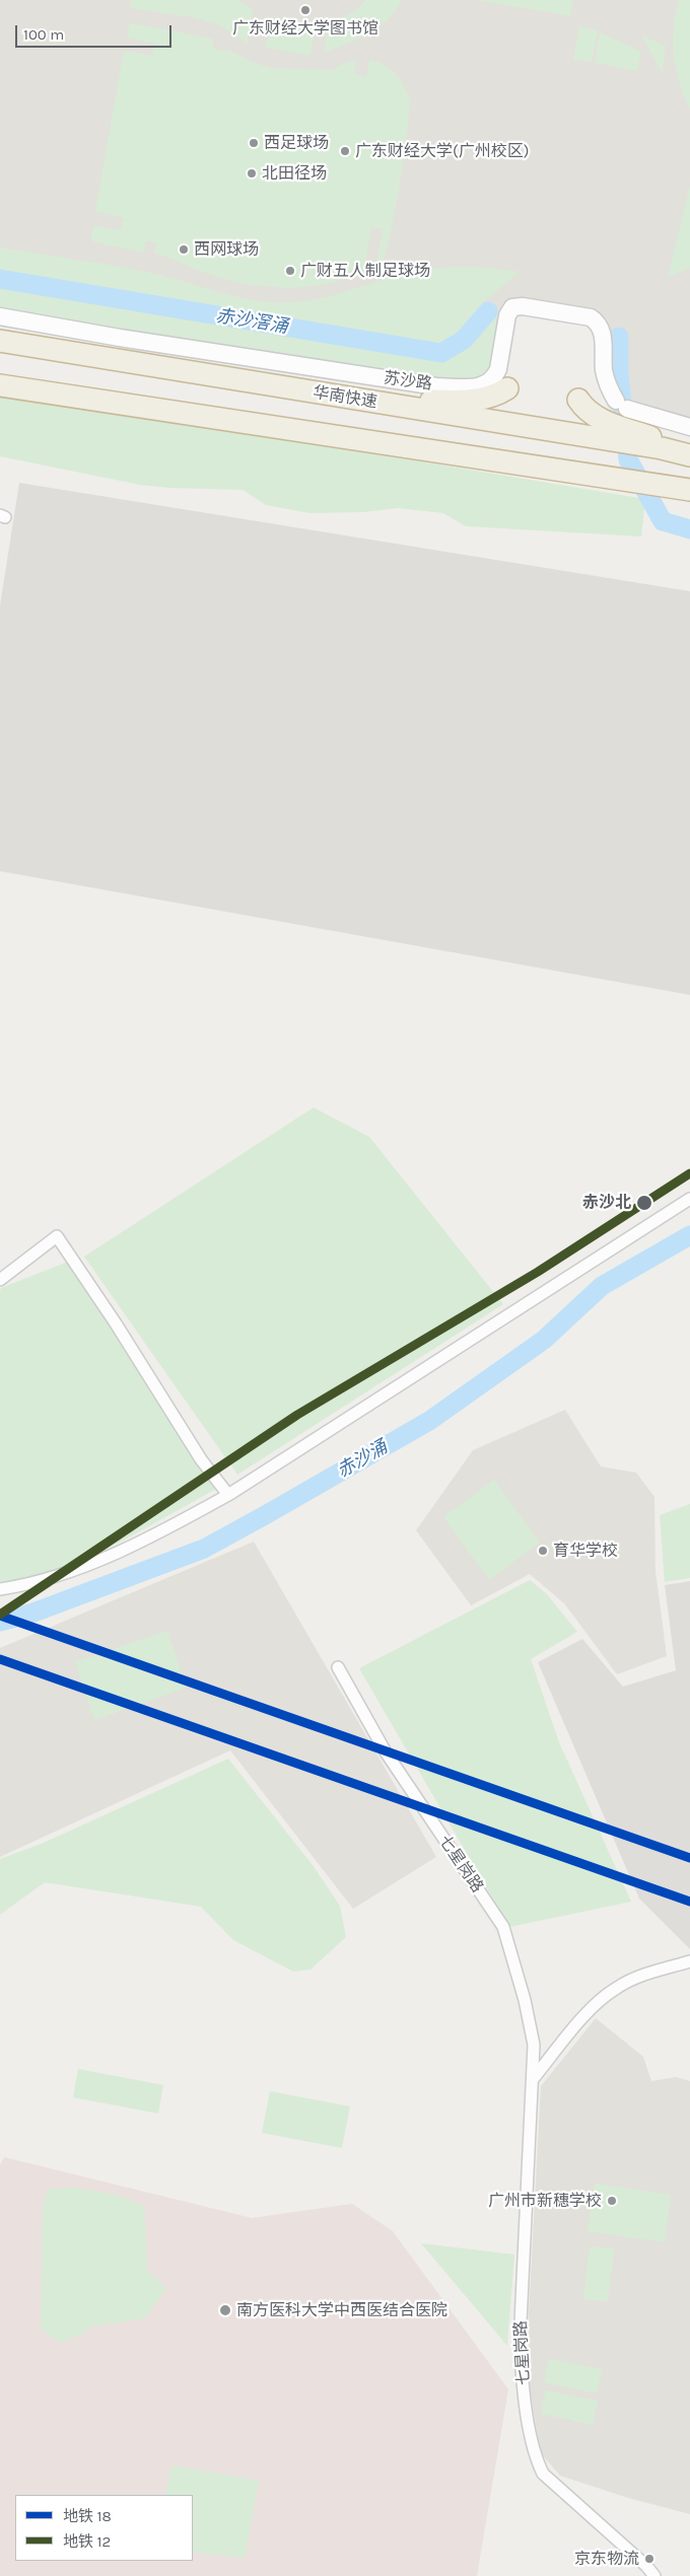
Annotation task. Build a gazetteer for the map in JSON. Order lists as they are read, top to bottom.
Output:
{
  "streets": {
    "highway": ["华南快速"],
    "street": ["苏沙路", "七星岗路"]
  },
  "water": ["赤沙滘涌", "赤沙涌"],
  "places": [
    "广东财经大学图书馆",
    "西足球场",
    "广东财经大学(广州校区)",
    "北田径场",
    "西网球场",
    "广财五人制足球场",
    "赤沙北",
    "育华学校",
    "广州市新穗学校",
    "南方医科大学中西医结合医院",
    "京东物流"
  ],
  "lines": ["metro line 12", "metro line 18"],
  "legend": ["地铁 18", "地铁 12"],
  "scale_bar": "100 m"
}
